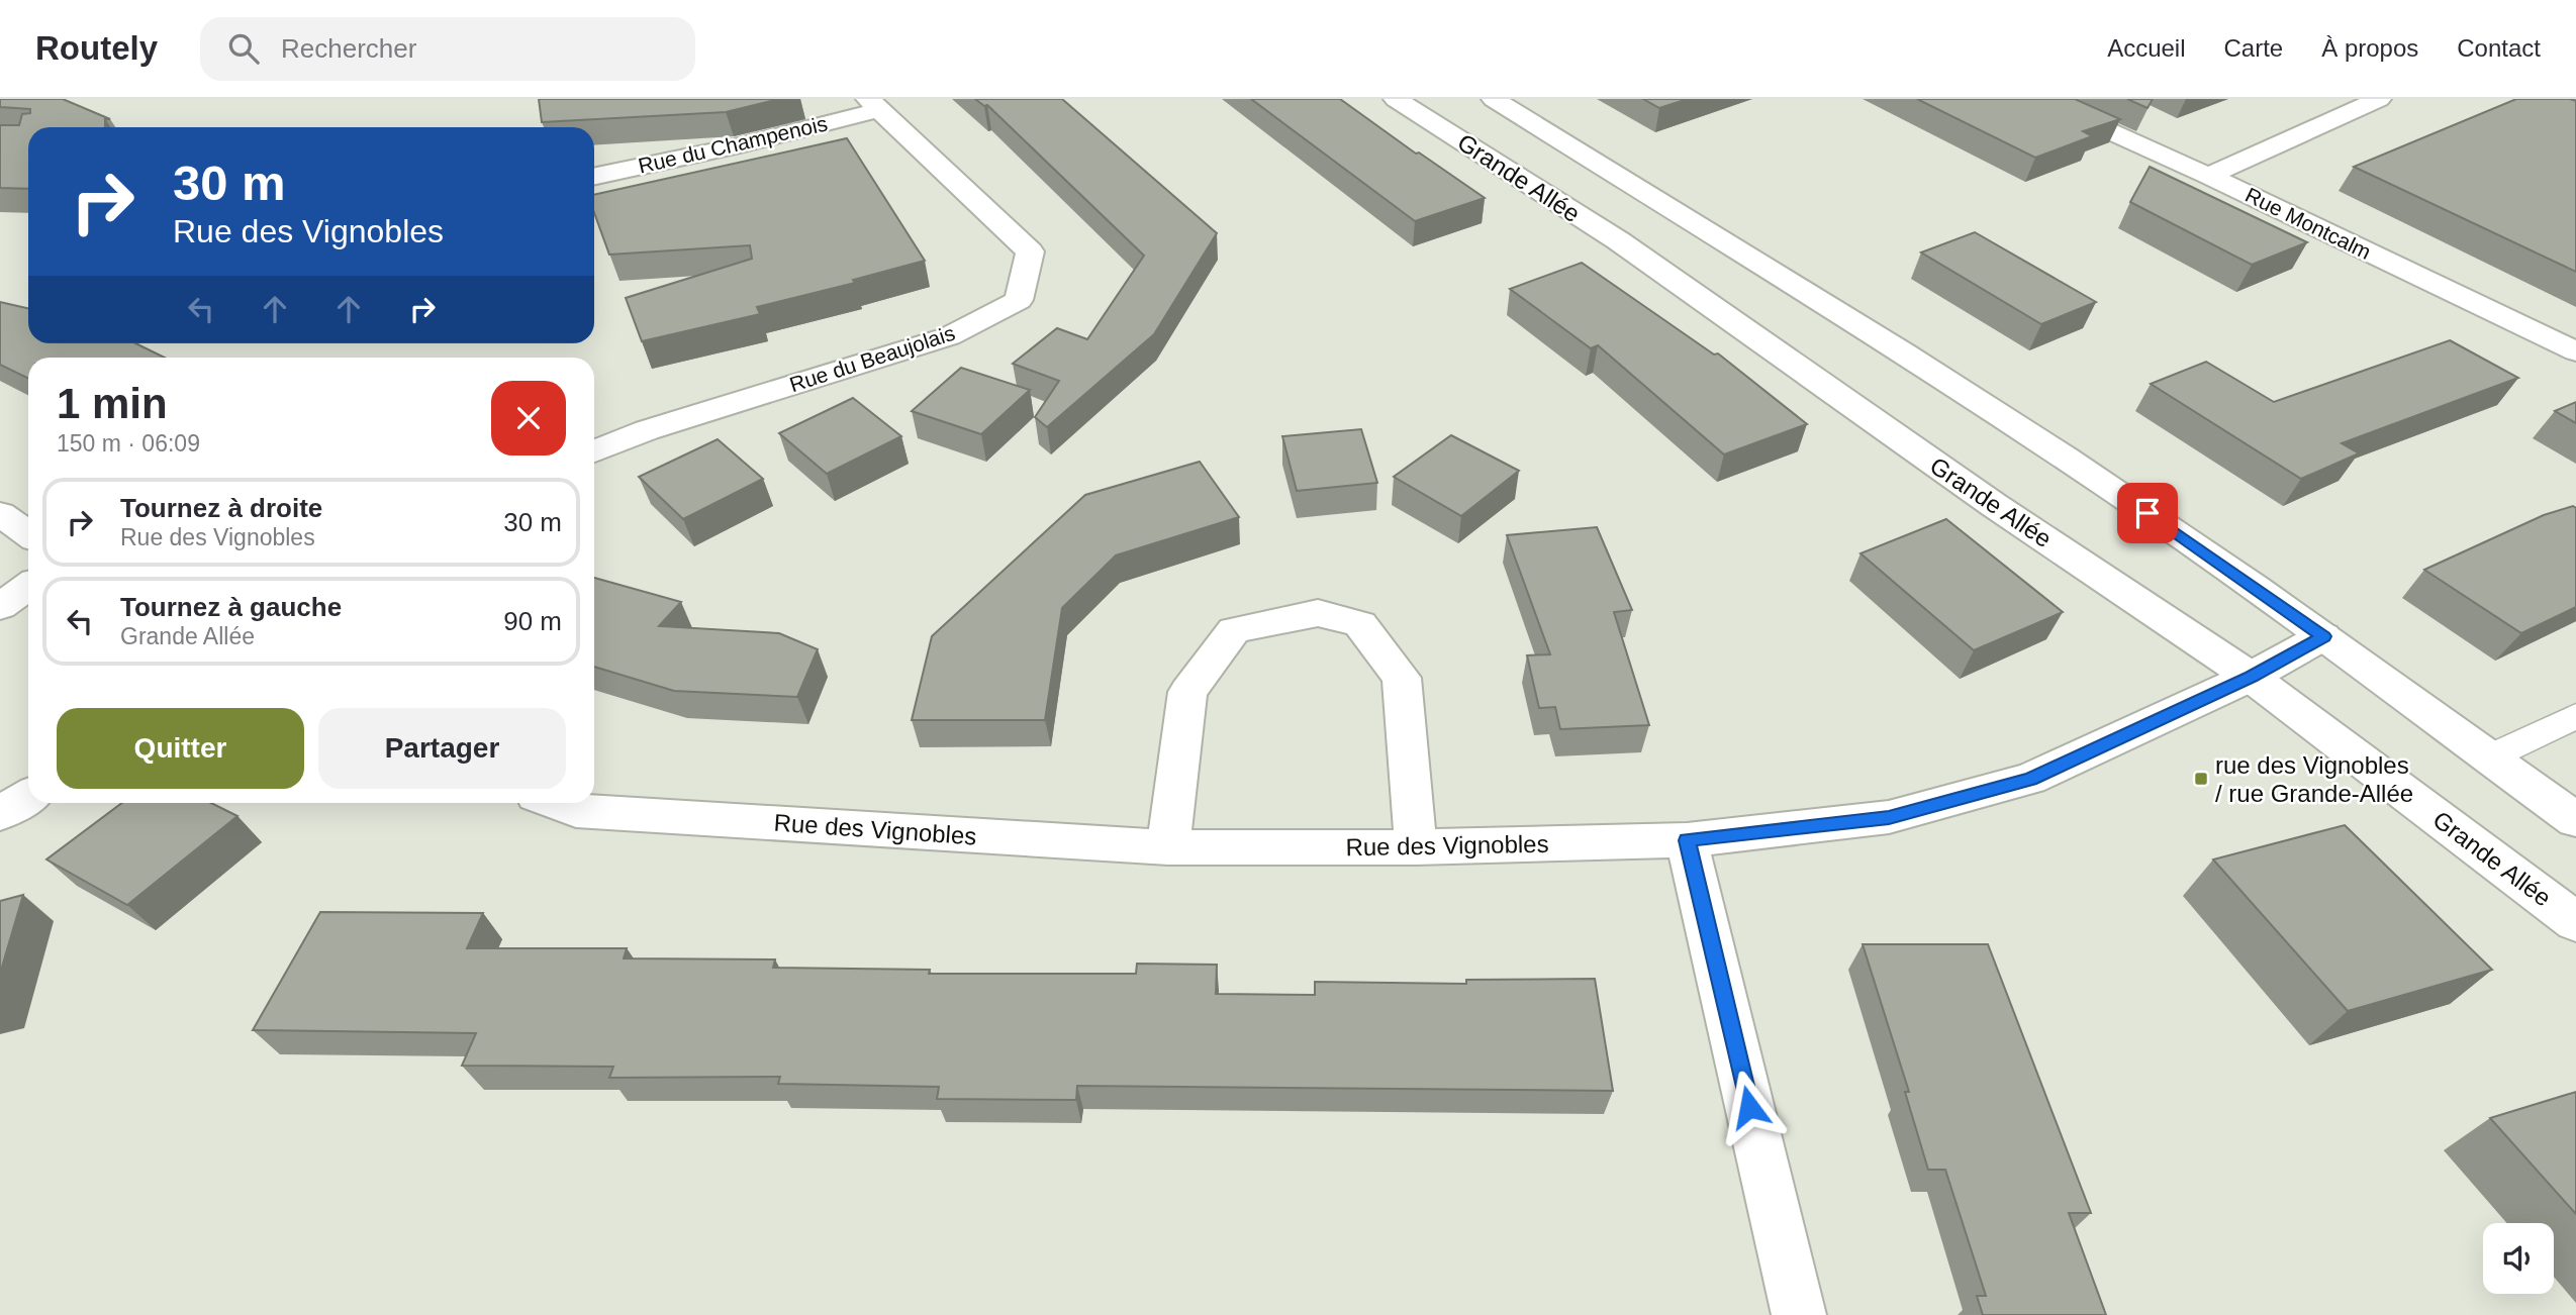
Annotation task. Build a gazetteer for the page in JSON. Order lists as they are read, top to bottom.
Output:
{
  "streets": {
    "street": [
      "Rue du Champenois",
      "Grande Allée",
      "Rue Montcalm",
      "Rue du Beaujolais",
      "Rue des Vignobles"
    ]
  },
  "crossings": [
    ["Rue du Champenois", "Rue du Beaujolais"],
    ["Grande Allée", "Rue des Vignobles"]
  ],
  "places": {
    "transit": ["rue des Vignobles / rue Grande-Allée"]
  },
  "page": {
    "header": "Routely",
    "search": "Rechercher",
    "nav": [
      "Accueil",
      "Carte",
      "À propos",
      "Contact"
    ],
    "turn": ["30 m", "Rue des Vignobles"],
    "heading": ["1 min", "150 m · 06:09"],
    "list": [
      {
        "name": "Tournez à droite",
        "note": "Rue des Vignobles",
        "value": "30 m"
      },
      {
        "name": "Tournez à gauche",
        "note": "Grande Allée",
        "value": "90 m"
      }
    ],
    "buttons": ["Quitter", "Partager"]
  }
}
